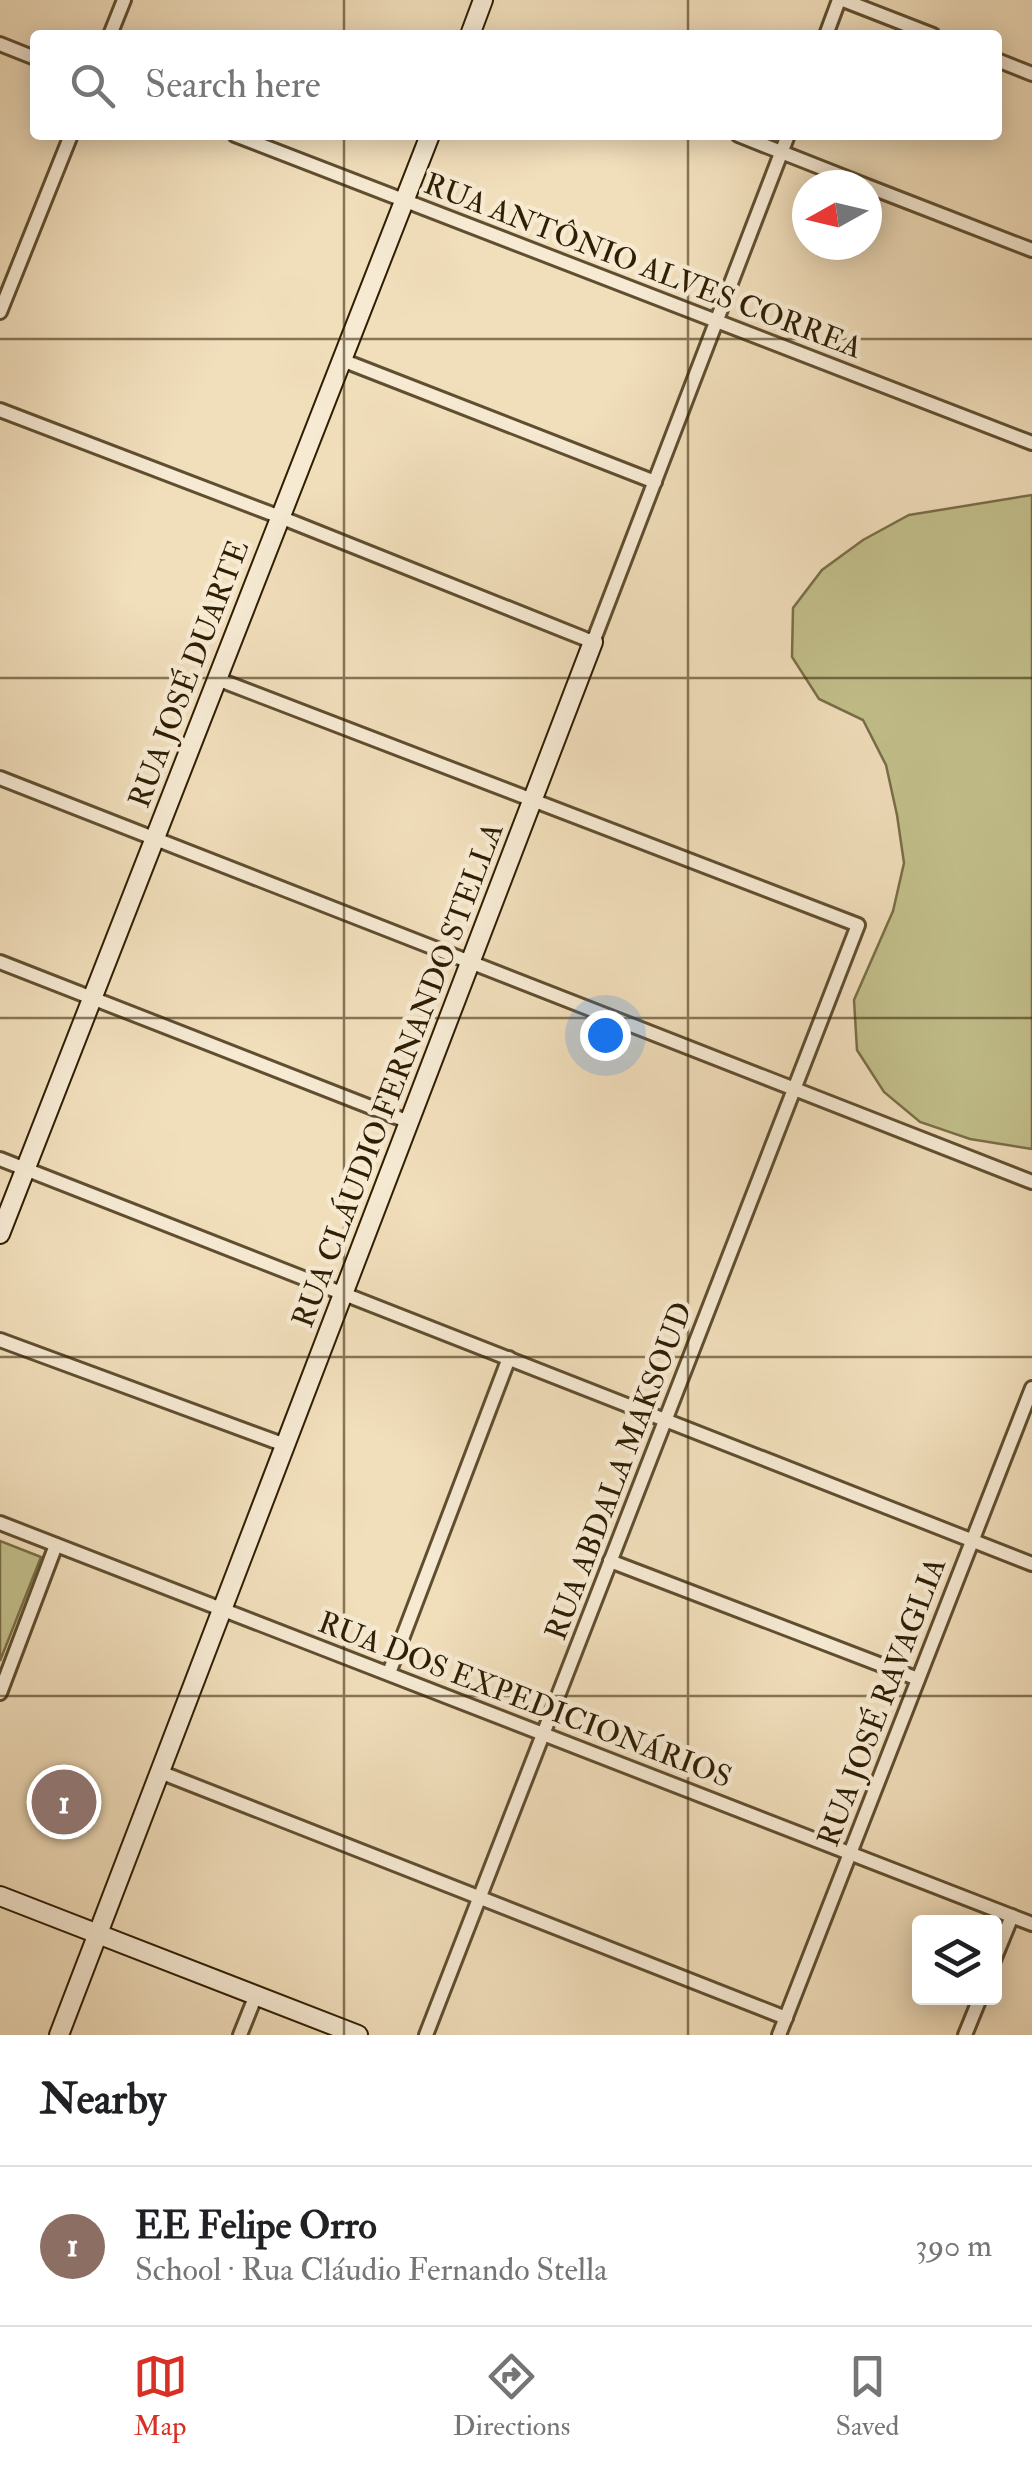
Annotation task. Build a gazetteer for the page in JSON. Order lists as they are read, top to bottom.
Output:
{
  "streets": {
    "street": [
      "RUA ANTÔNIO ALVES CORREA",
      "RUA JOSÉ DUARTE",
      "RUA CLÁUDIO FERNANDO STELLA",
      "RUA ABDALA MAKSOUD",
      "RUA DOS EXPEDICIONÁRIOS",
      "RUA JOSÉ RAVAGLIA"
    ]
  },
  "crossings": [
    ["RUA ANTÔNIO ALVES CORREA", "RUA JOSÉ DUARTE"],
    ["RUA ANTÔNIO ALVES CORREA", "RUA CLÁUDIO FERNANDO STELLA"],
    ["RUA CLÁUDIO FERNANDO STELLA", "RUA ABDALA MAKSOUD"],
    ["RUA CLÁUDIO FERNANDO STELLA", "RUA DOS EXPEDICIONÁRIOS"],
    ["RUA ABDALA MAKSOUD", "RUA DOS EXPEDICIONÁRIOS"],
    ["RUA DOS EXPEDICIONÁRIOS", "RUA JOSÉ RAVAGLIA"]
  ],
  "north": "left",
  "page": {
    "search": "Search here",
    "pins": "1",
    "heading": "Nearby",
    "list": [
      {
        "mark": "1",
        "name": "EE Felipe Orro",
        "note": "School · Rua Cláudio Fernando Stella",
        "value": "390 m"
      }
    ],
    "nav": ["Map", "Directions", "Saved"]
  }
}
